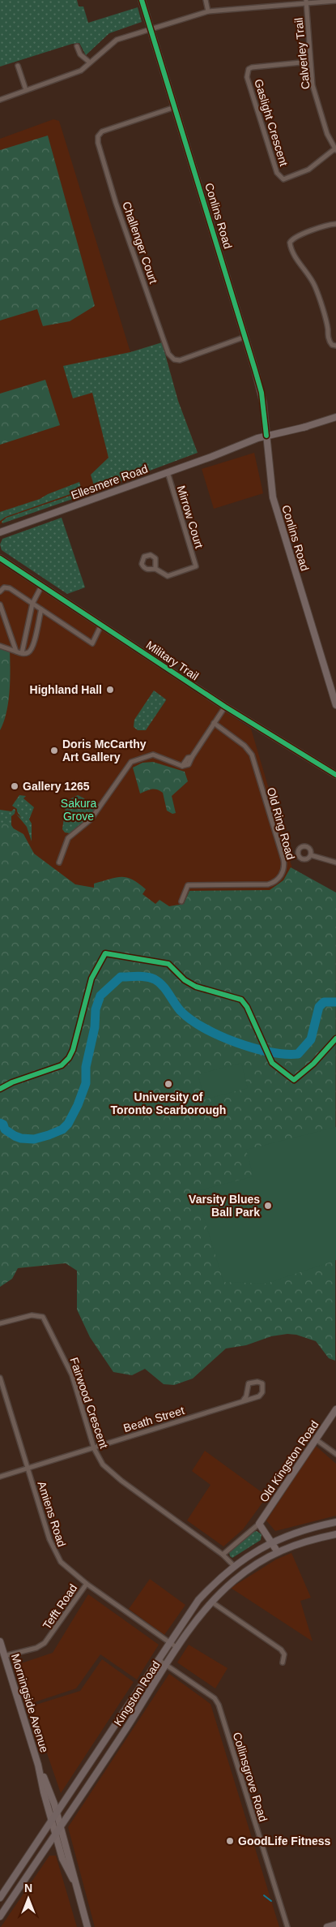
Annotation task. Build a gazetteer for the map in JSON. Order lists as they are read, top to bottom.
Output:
{
  "streets": {
    "main road": ["Kingston Road"],
    "street": [
      "Calverley Trail",
      "Gaslight Crescent",
      "Conlins Road",
      "Challenger Court",
      "Ellesmere Road",
      "Mirrow Court",
      "Military Trail",
      "Old Ring Road",
      "Fairwood Crescent",
      "Beath Street",
      "Old Kingston Road",
      "Amiens Road",
      "Tefft Road",
      "Morningside Avenue",
      "Collinsgrove Road"
    ]
  },
  "crossings": [
    ["Calverley Trail", "Gaslight Crescent"],
    ["Conlins Road", "Challenger Court"],
    ["Conlins Road", "Ellesmere Road"],
    ["Ellesmere Road", "Mirrow Court"],
    ["Fairwood Crescent", "Beath Street"],
    ["Fairwood Crescent", "Old Kingston Road"],
    ["Beath Street", "Amiens Road"],
    ["Amiens Road", "Tefft Road"],
    ["Amiens Road", "Kingston Road"],
    ["Tefft Road", "Morningside Avenue"],
    ["Kingston Road", "Morningside Avenue"],
    ["Kingston Road", "Collinsgrove Road"]
  ],
  "parks": ["Sakura Grove"],
  "places": [
    "Highland Hall",
    "Doris McCarthy Art Gallery",
    "Gallery 1265",
    "University of Toronto Scarborough",
    "Varsity Blues Ball Park",
    "GoodLife Fitness"
  ],
  "north": "top"
}
